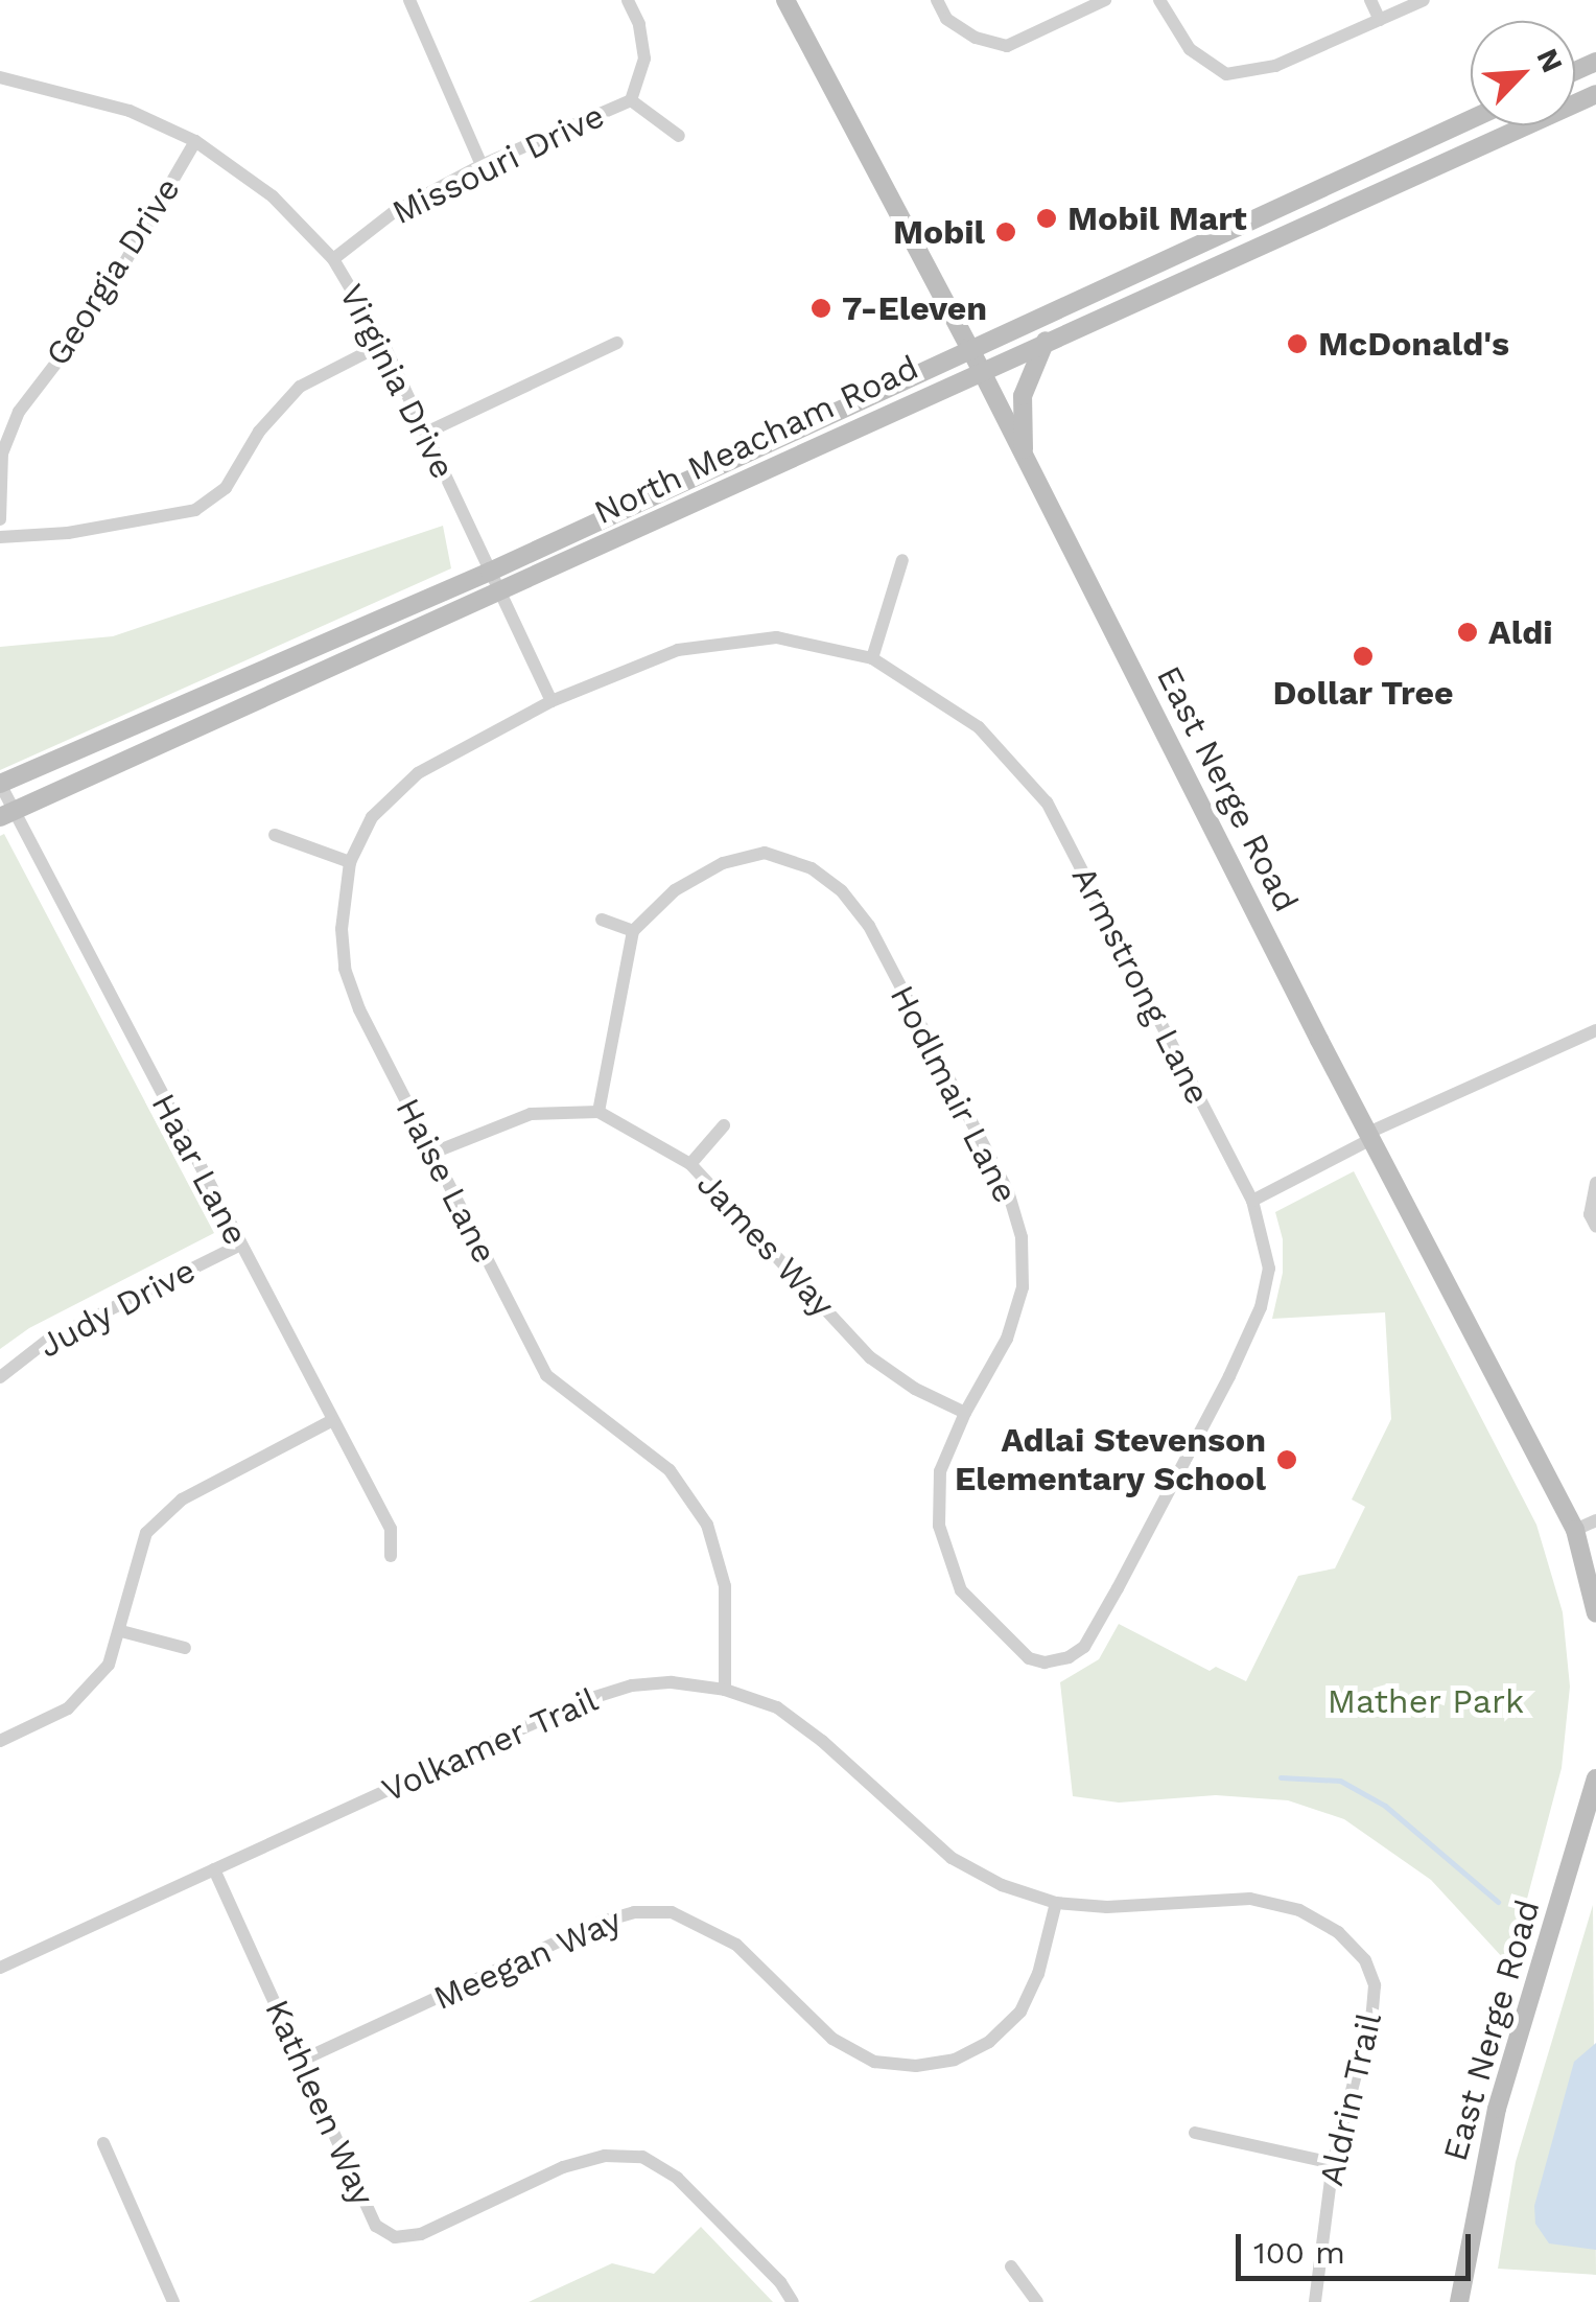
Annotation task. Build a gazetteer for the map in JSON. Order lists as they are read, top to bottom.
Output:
{
  "streets": {
    "main road": ["North Meacham Road", "East Nerge Road"],
    "street": [
      "Missouri Drive",
      "Georgia Drive",
      "Virginia Drive",
      "Armstrong Lane",
      "Hodlmair Lane",
      "Haar Lane",
      "Haise Lane",
      "James Way",
      "Judy Drive",
      "Volkamer Trail",
      "Meegan Way",
      "Aldrin Trail",
      "Kathleen Way"
    ]
  },
  "crossings": [
    ["Missouri Drive", "Virginia Drive"],
    ["Georgia Drive", "Virginia Drive"],
    ["Virginia Drive", "North Meacham Road"],
    ["Virginia Drive", "Armstrong Lane"],
    ["Virginia Drive", "Haise Lane"],
    ["North Meacham Road", "East Nerge Road"],
    ["North Meacham Road", "Haar Lane"],
    ["Armstrong Lane", "Hodlmair Lane"],
    ["Armstrong Lane", "Haise Lane"],
    ["Hodlmair Lane", "James Way"],
    ["Haar Lane", "Judy Drive"],
    ["Haise Lane", "Volkamer Trail"],
    ["Volkamer Trail", "Meegan Way"],
    ["Volkamer Trail", "Aldrin Trail"],
    ["Volkamer Trail", "Kathleen Way"],
    ["Meegan Way", "Kathleen Way"]
  ],
  "parks": ["Mather Park"],
  "places": [
    "Mobil Mart",
    "Mobil",
    "7-Eleven",
    "McDonald's",
    "Aldi",
    "Dollar Tree",
    "Adlai Stevenson Elementary School"
  ],
  "scale_bar": "100 m",
  "north": "top right"
}
